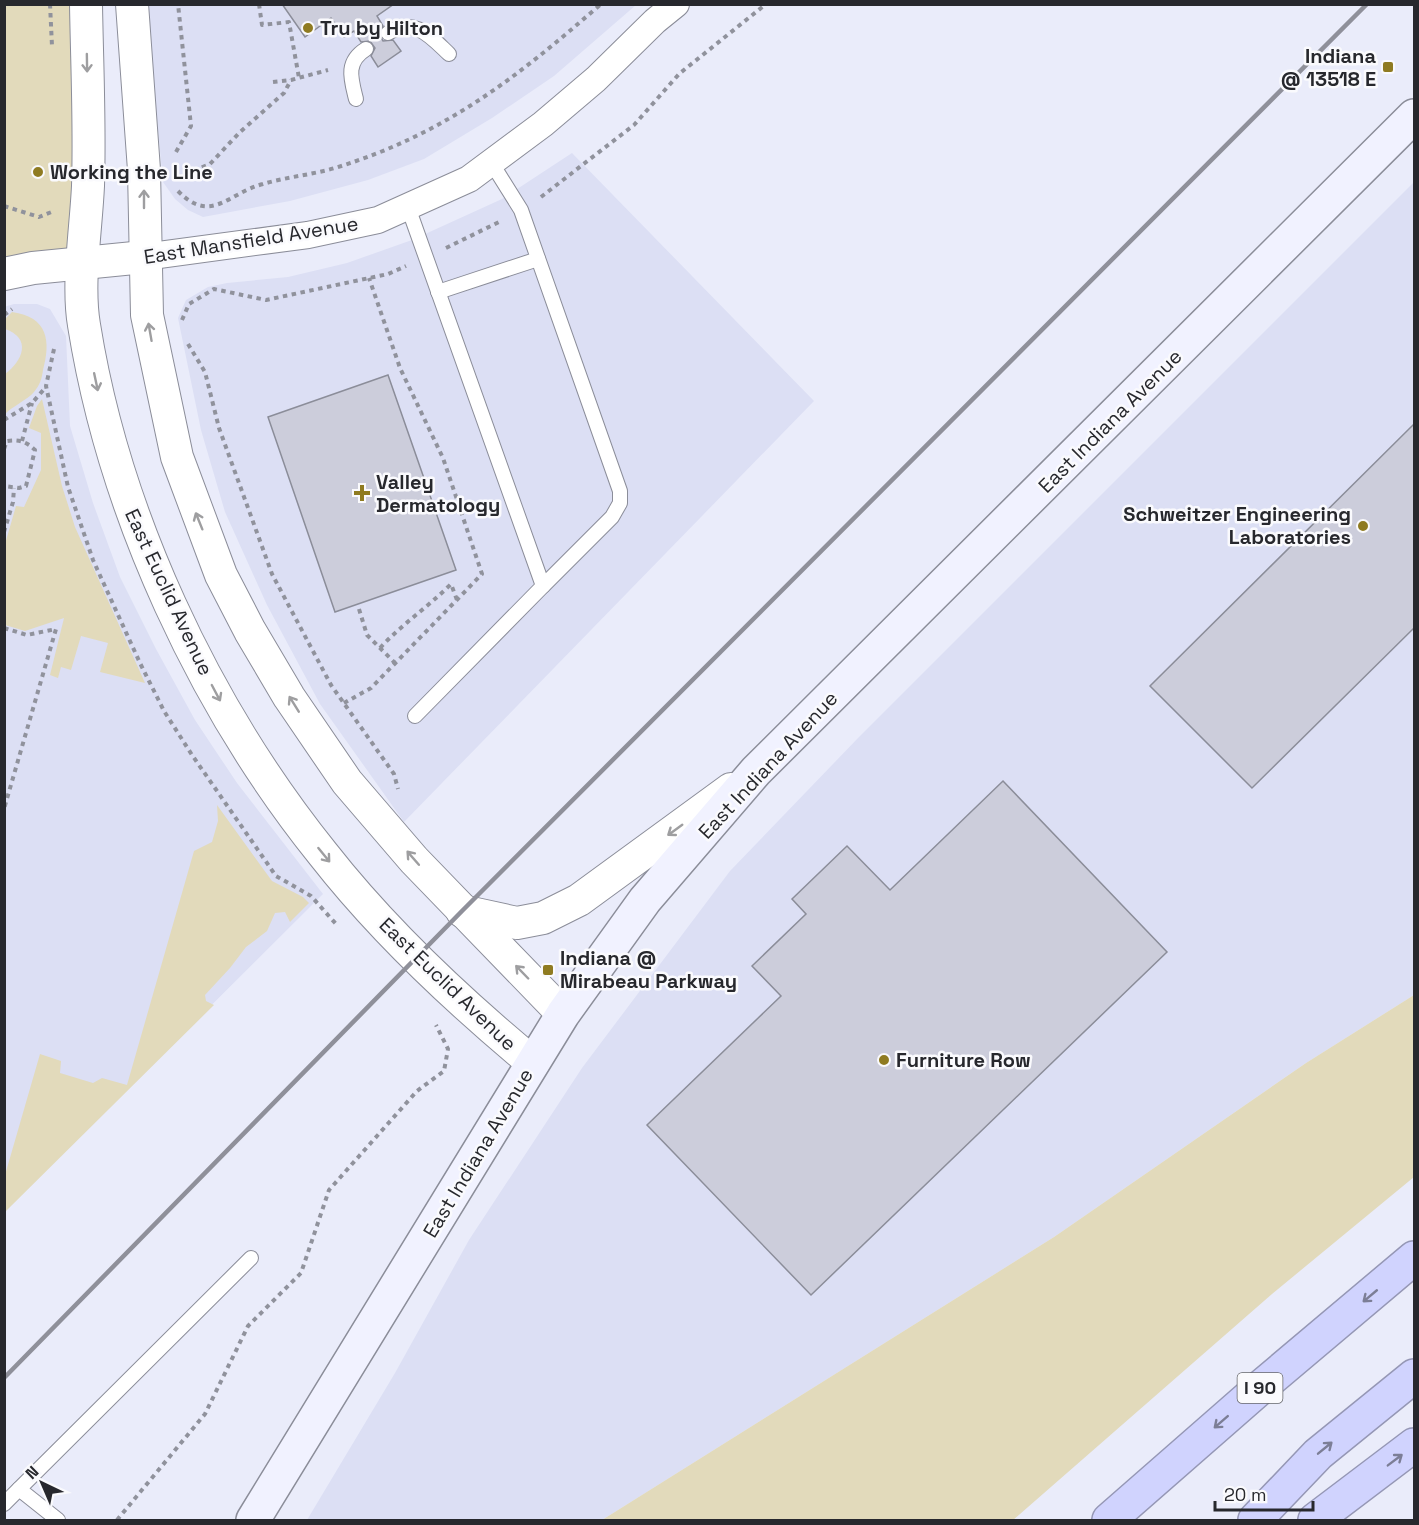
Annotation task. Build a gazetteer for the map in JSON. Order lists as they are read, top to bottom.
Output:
{
  "streets": {
    "highway": ["I 90"],
    "main road": ["East Indiana Avenue"],
    "street": ["East Mansfield Avenue", "East Euclid Avenue"]
  },
  "crossings": [
    ["East Mansfield Avenue", "East Euclid Avenue"],
    ["East Indiana Avenue", "East Euclid Avenue"]
  ],
  "places": {
    "other": [
      "Tru by Hilton",
      "Working the Line",
      "Schweitzer Engineering Laboratories",
      "Furniture Row"
    ],
    "transit": ["Indiana @ 13518 E", "Indiana @ Mirabeau Parkway"],
    "health": ["Valley Dermatology"]
  },
  "scale_bar": "20 m",
  "north": "top left"
}
